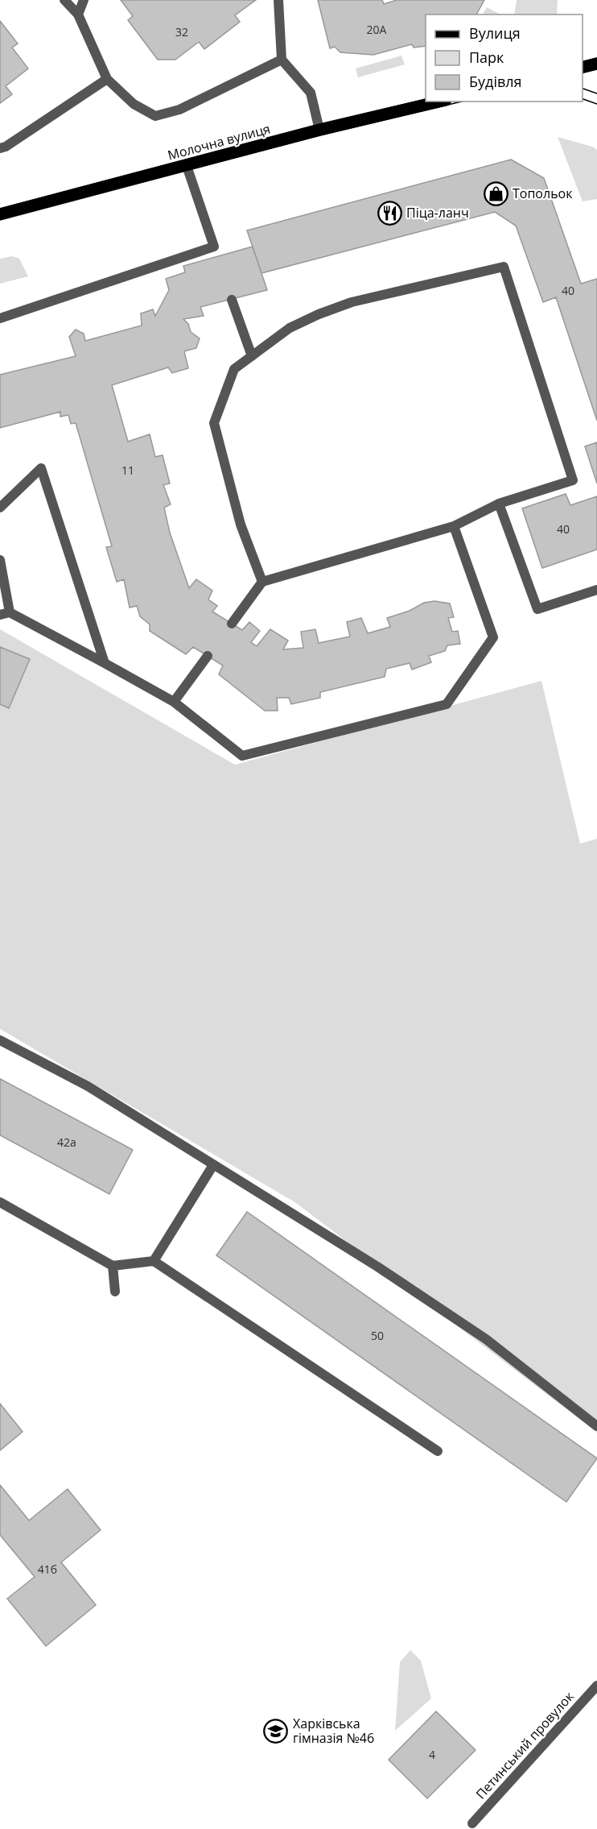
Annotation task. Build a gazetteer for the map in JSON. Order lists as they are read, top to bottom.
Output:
{
  "streets": {
    "main road": ["Молочна вулиця"],
    "street": ["Петинський провулок"]
  },
  "places": {
    "shop": ["Топольок"],
    "restaurant": ["Піца-ланч"],
    "school or university": ["Харківська гімназія №46"]
  },
  "house_numbers": [
    "20А",
    "32",
    "40",
    "11",
    "40",
    "42а",
    "50",
    "41б",
    "4"
  ],
  "legend": ["Вулиця", "Парк", "Будівля"]
}
